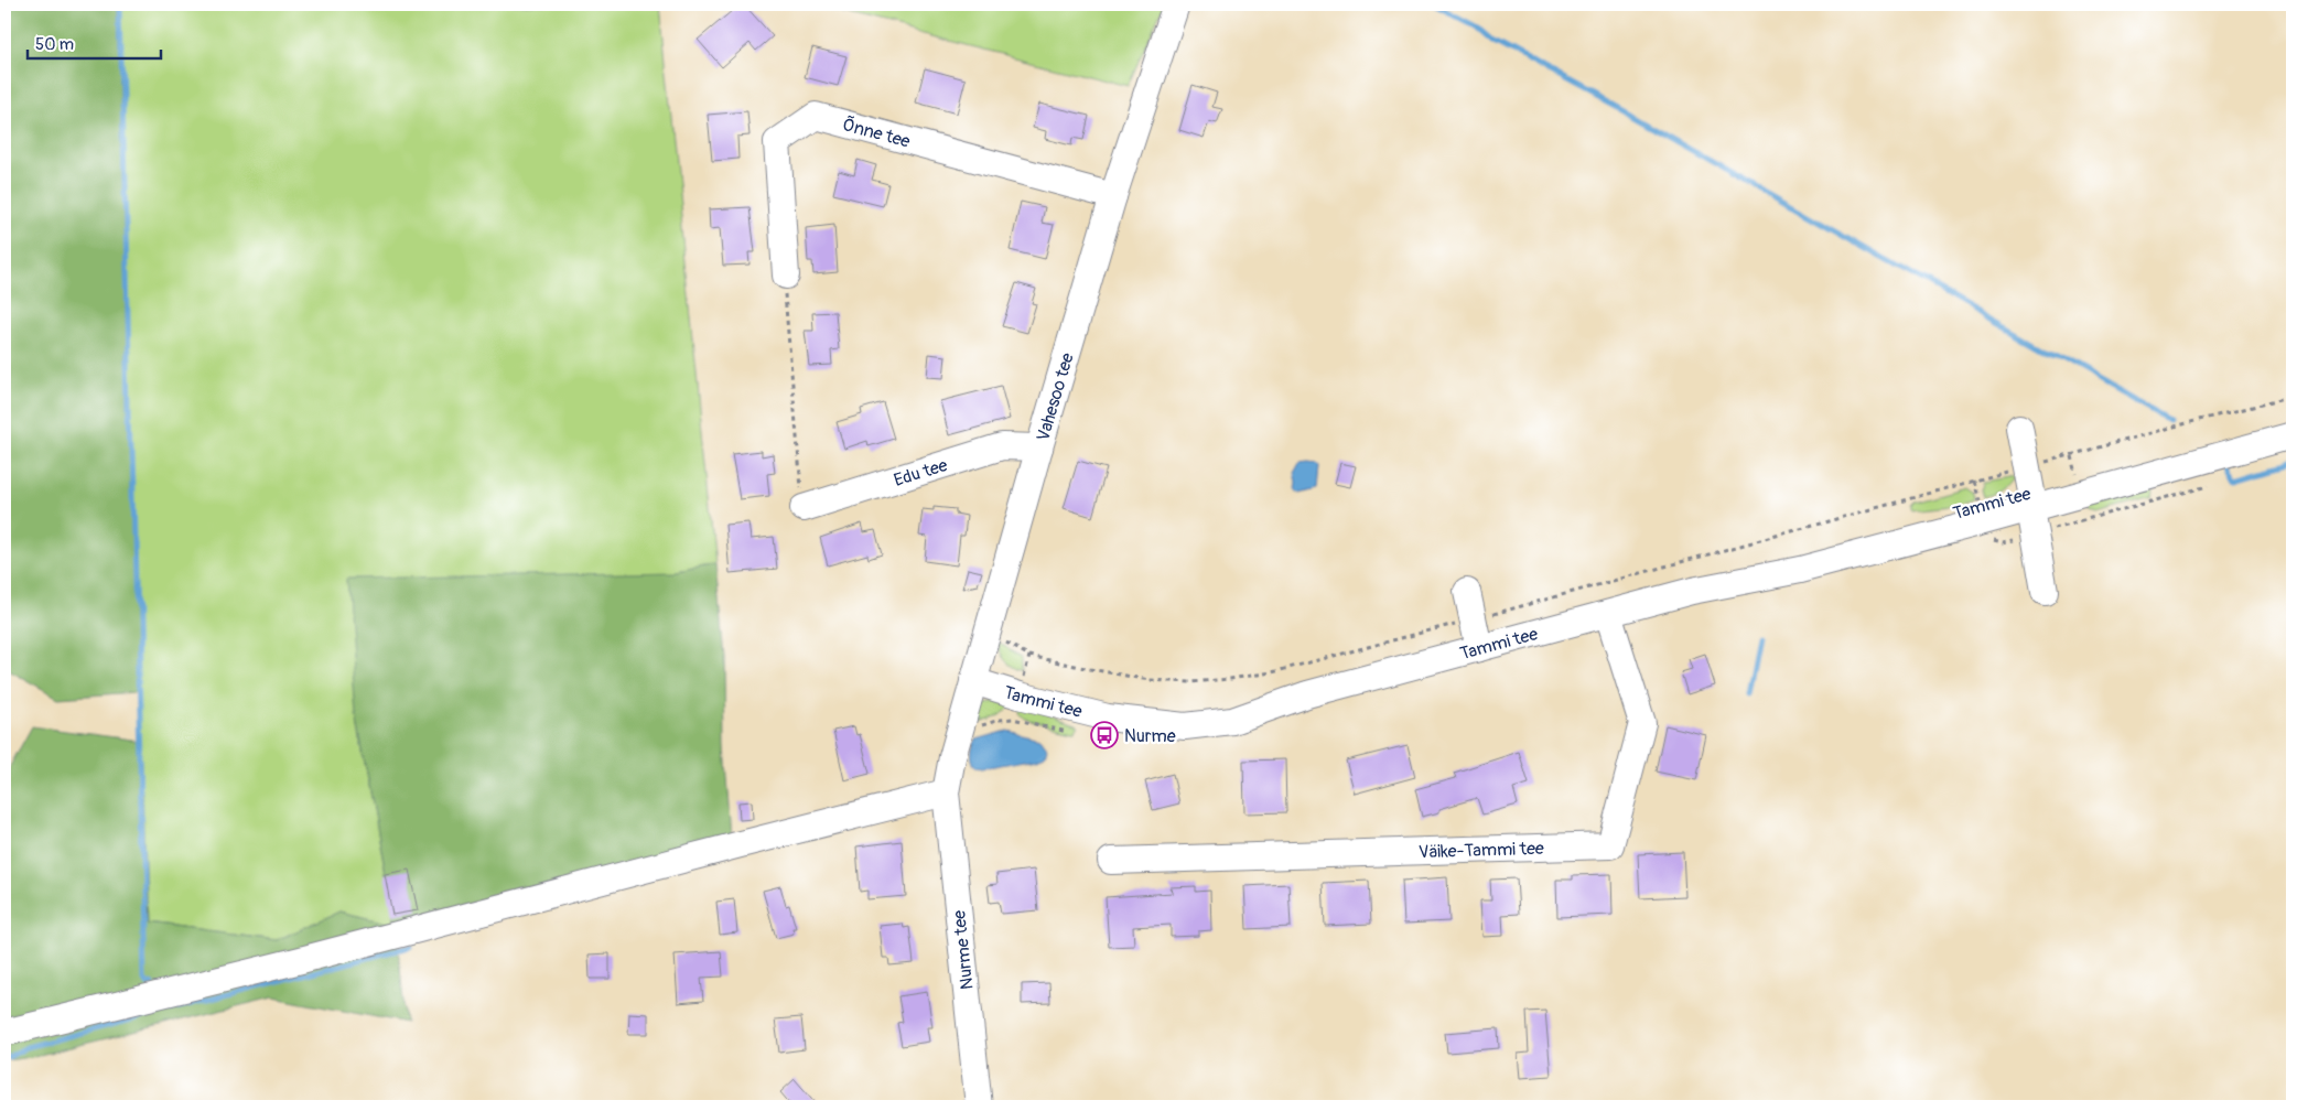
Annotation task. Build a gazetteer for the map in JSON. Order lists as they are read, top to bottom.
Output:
{
  "streets": {
    "street": [
      "Õnne tee",
      "Vahesoo tee",
      "Edu tee",
      "Tammi tee",
      "Väike-Tammi tee",
      "Nurme tee"
    ]
  },
  "crossings": [
    ["Õnne tee", "Vahesoo tee"],
    ["Vahesoo tee", "Edu tee"],
    ["Vahesoo tee", "Tammi tee"],
    ["Vahesoo tee", "Nurme tee"],
    ["Tammi tee", "Väike-Tammi tee"]
  ],
  "places": {
    "bus stop": ["Nurme"]
  },
  "scale_bar": "50 m"
}
